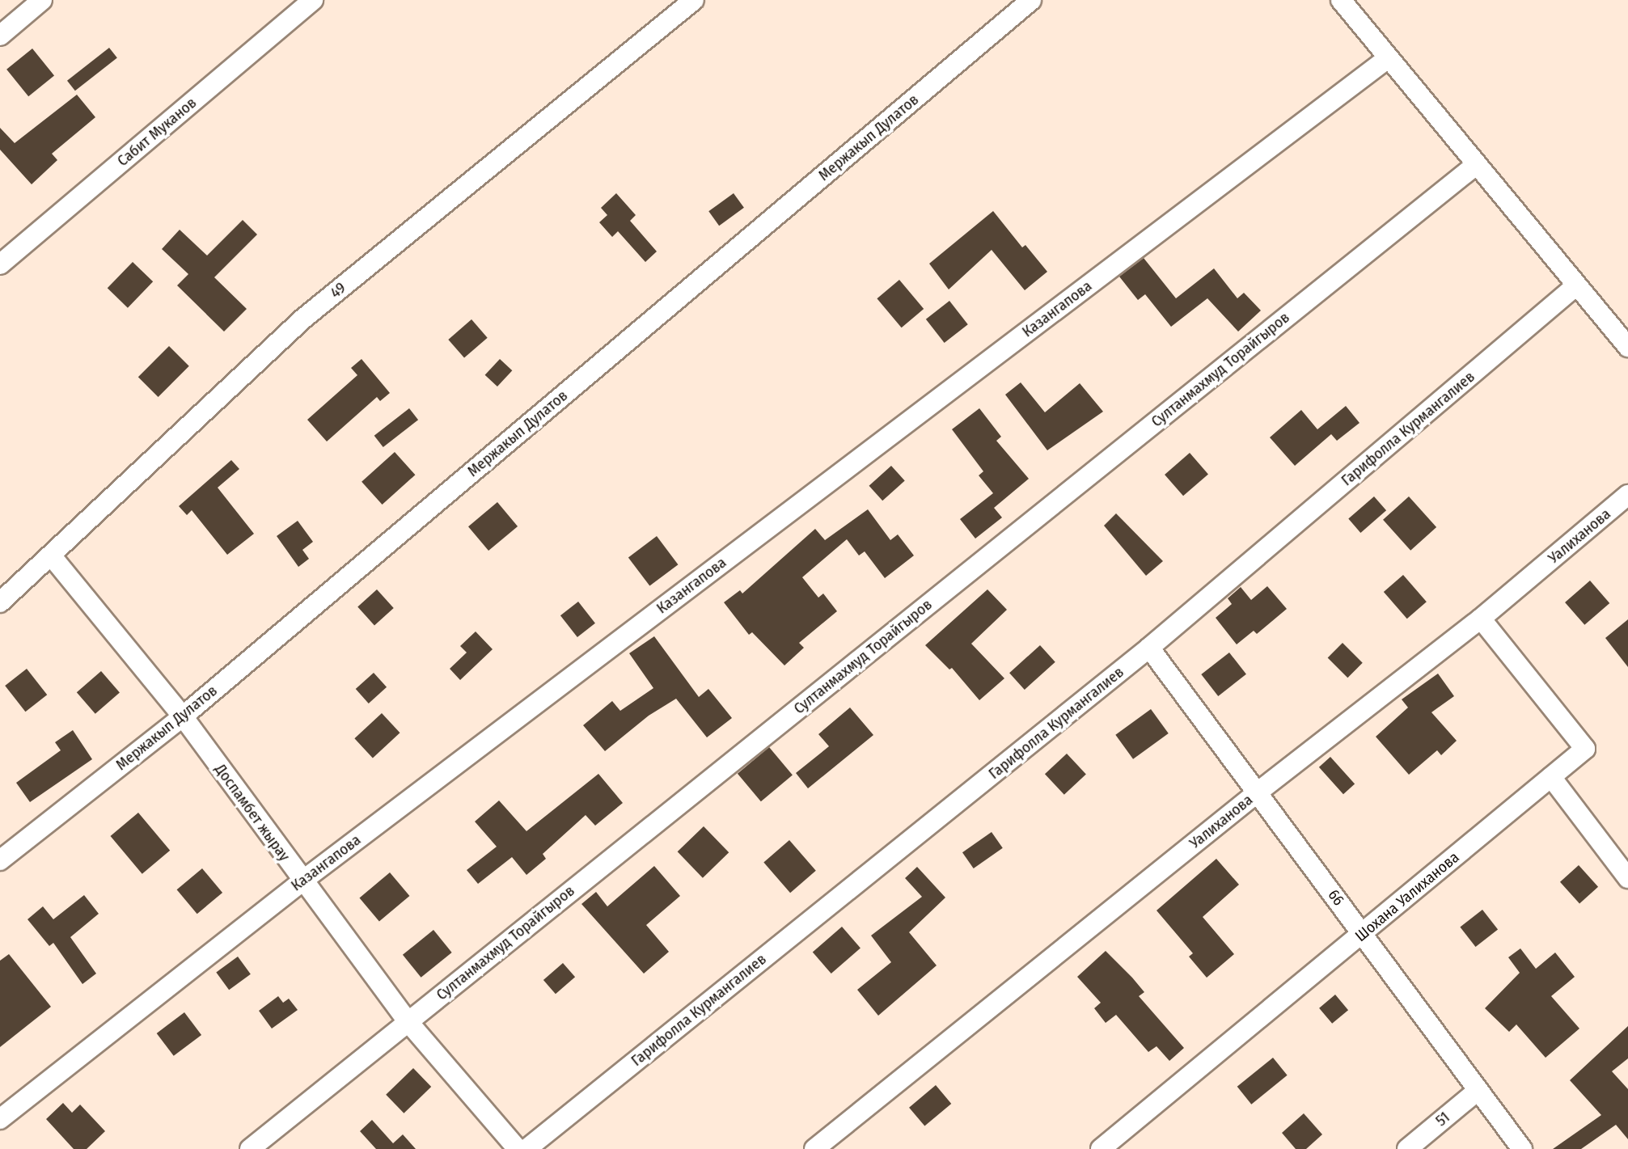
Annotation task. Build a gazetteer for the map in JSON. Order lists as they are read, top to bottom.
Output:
{
  "streets": {
    "street": [
      "Сабит Муканов",
      "Мержакып Дулатов",
      "49",
      "Казангапова",
      "Султанмахмуд Торайгыров",
      "Гарифолла Курмангалиев",
      "Уалиханова",
      "Доспамбет жырау",
      "Шохана Уалиханова",
      "66",
      "51"
    ]
  },
  "crossings": [
    ["Мержакып Дулатов", "Доспамбет жырау"],
    ["49", "Доспамбет жырау"],
    ["Казангапова", "Доспамбет жырау"],
    ["Султанмахмуд Торайгыров", "Доспамбет жырау"],
    ["Гарифолла Курмангалиев", "66"],
    ["Уалиханова", "Шохана Уалиханова"],
    ["Уалиханова", "66"],
    ["Шохана Уалиханова", "66"],
    ["66", "51"]
  ]
}
